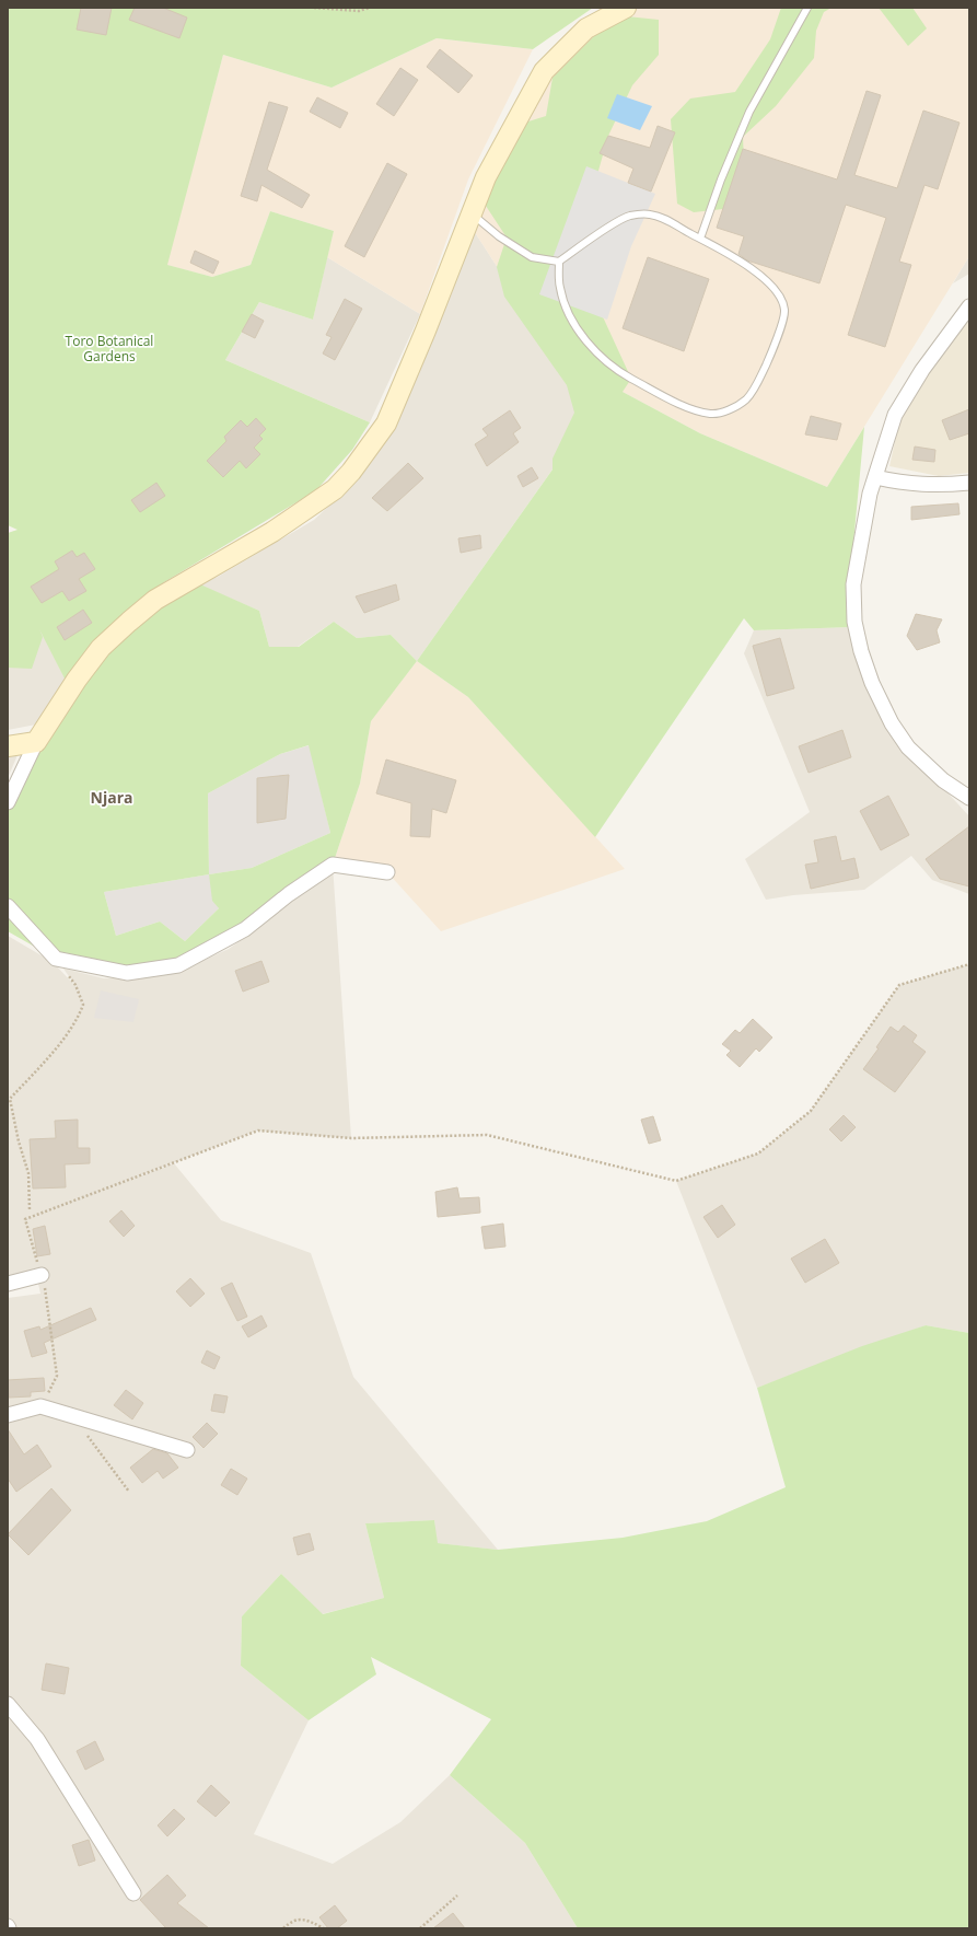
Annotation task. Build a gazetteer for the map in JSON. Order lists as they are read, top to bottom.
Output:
{
  "districts": ["Njara"],
  "parks": ["Toro Botanical Gardens"]
}
